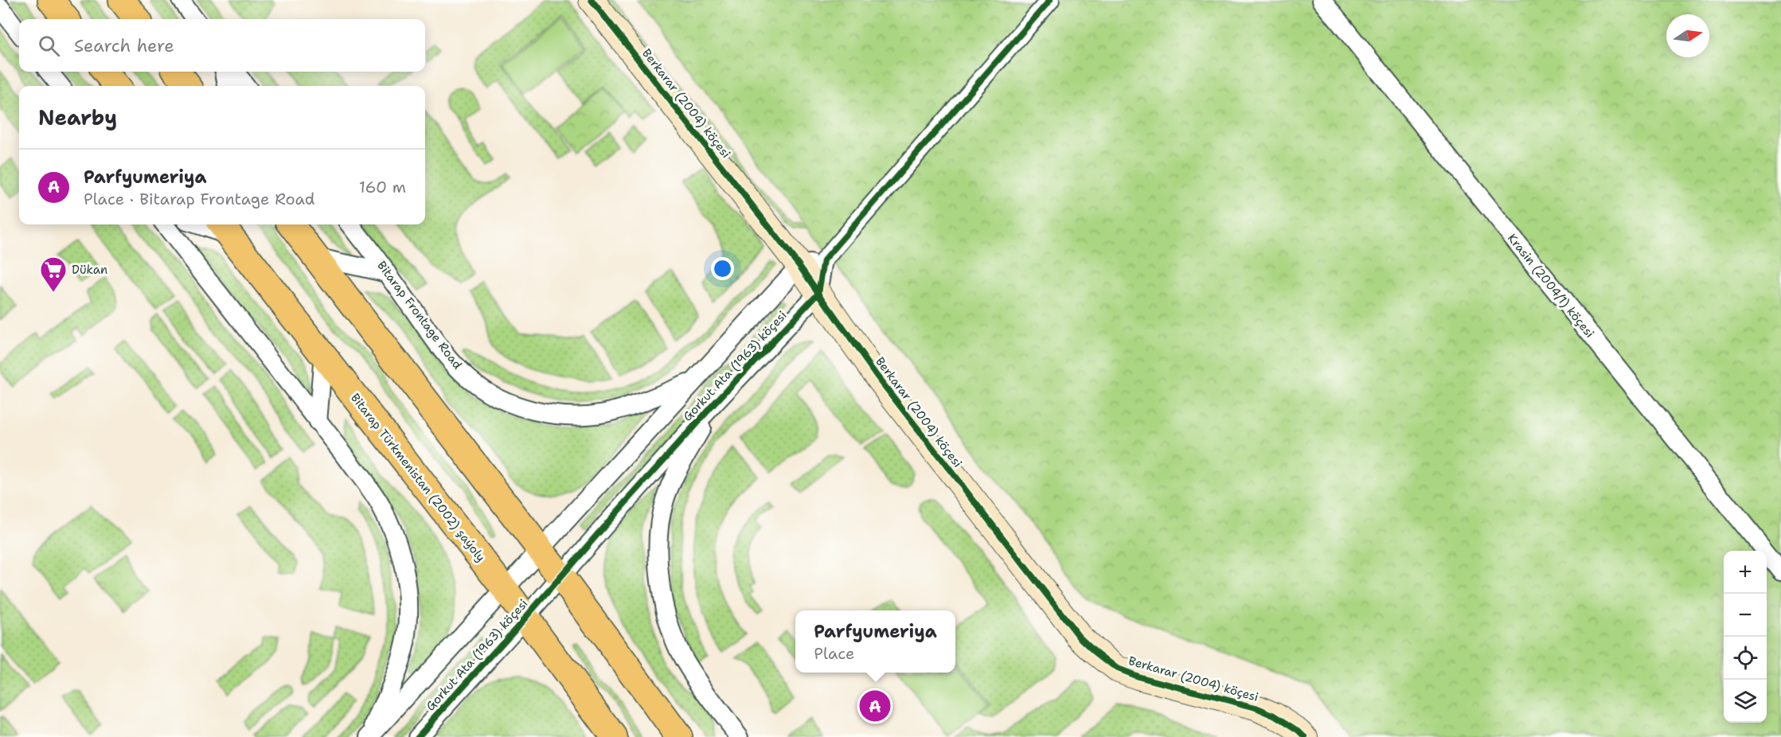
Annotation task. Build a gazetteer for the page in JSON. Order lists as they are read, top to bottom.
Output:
{
  "streets": {
    "main road": ["Bitarap Türkmenistan (2002) şaýoly"],
    "street": [
      "Berkarar (2004) köçesi",
      "Krasin (2004/1) köçesi",
      "Bitarap Frontage Road",
      "Gorkut Ata (1963) köçesi"
    ]
  },
  "crossings": [
    ["Berkarar (2004) köçesi", "Gorkut Ata (1963) köçesi"],
    ["Bitarap Frontage Road", "Gorkut Ata (1963) köçesi"],
    ["Gorkut Ata (1963) köçesi", "Bitarap Türkmenistan (2002) şaýoly"]
  ],
  "places": {
    "supermarket": ["Dükan"]
  },
  "north": "right",
  "page": {
    "search": "Search here",
    "heading": "Nearby",
    "list": [
      {
        "mark": "A",
        "name": "Parfyumeriya",
        "note": "Place · Bitarap Frontage Road",
        "value": "160 m"
      }
    ],
    "map_buttons": ["+", "−"],
    "popup": ["Parfyumeriya", "Place"],
    "pins": "A"
  }
}
